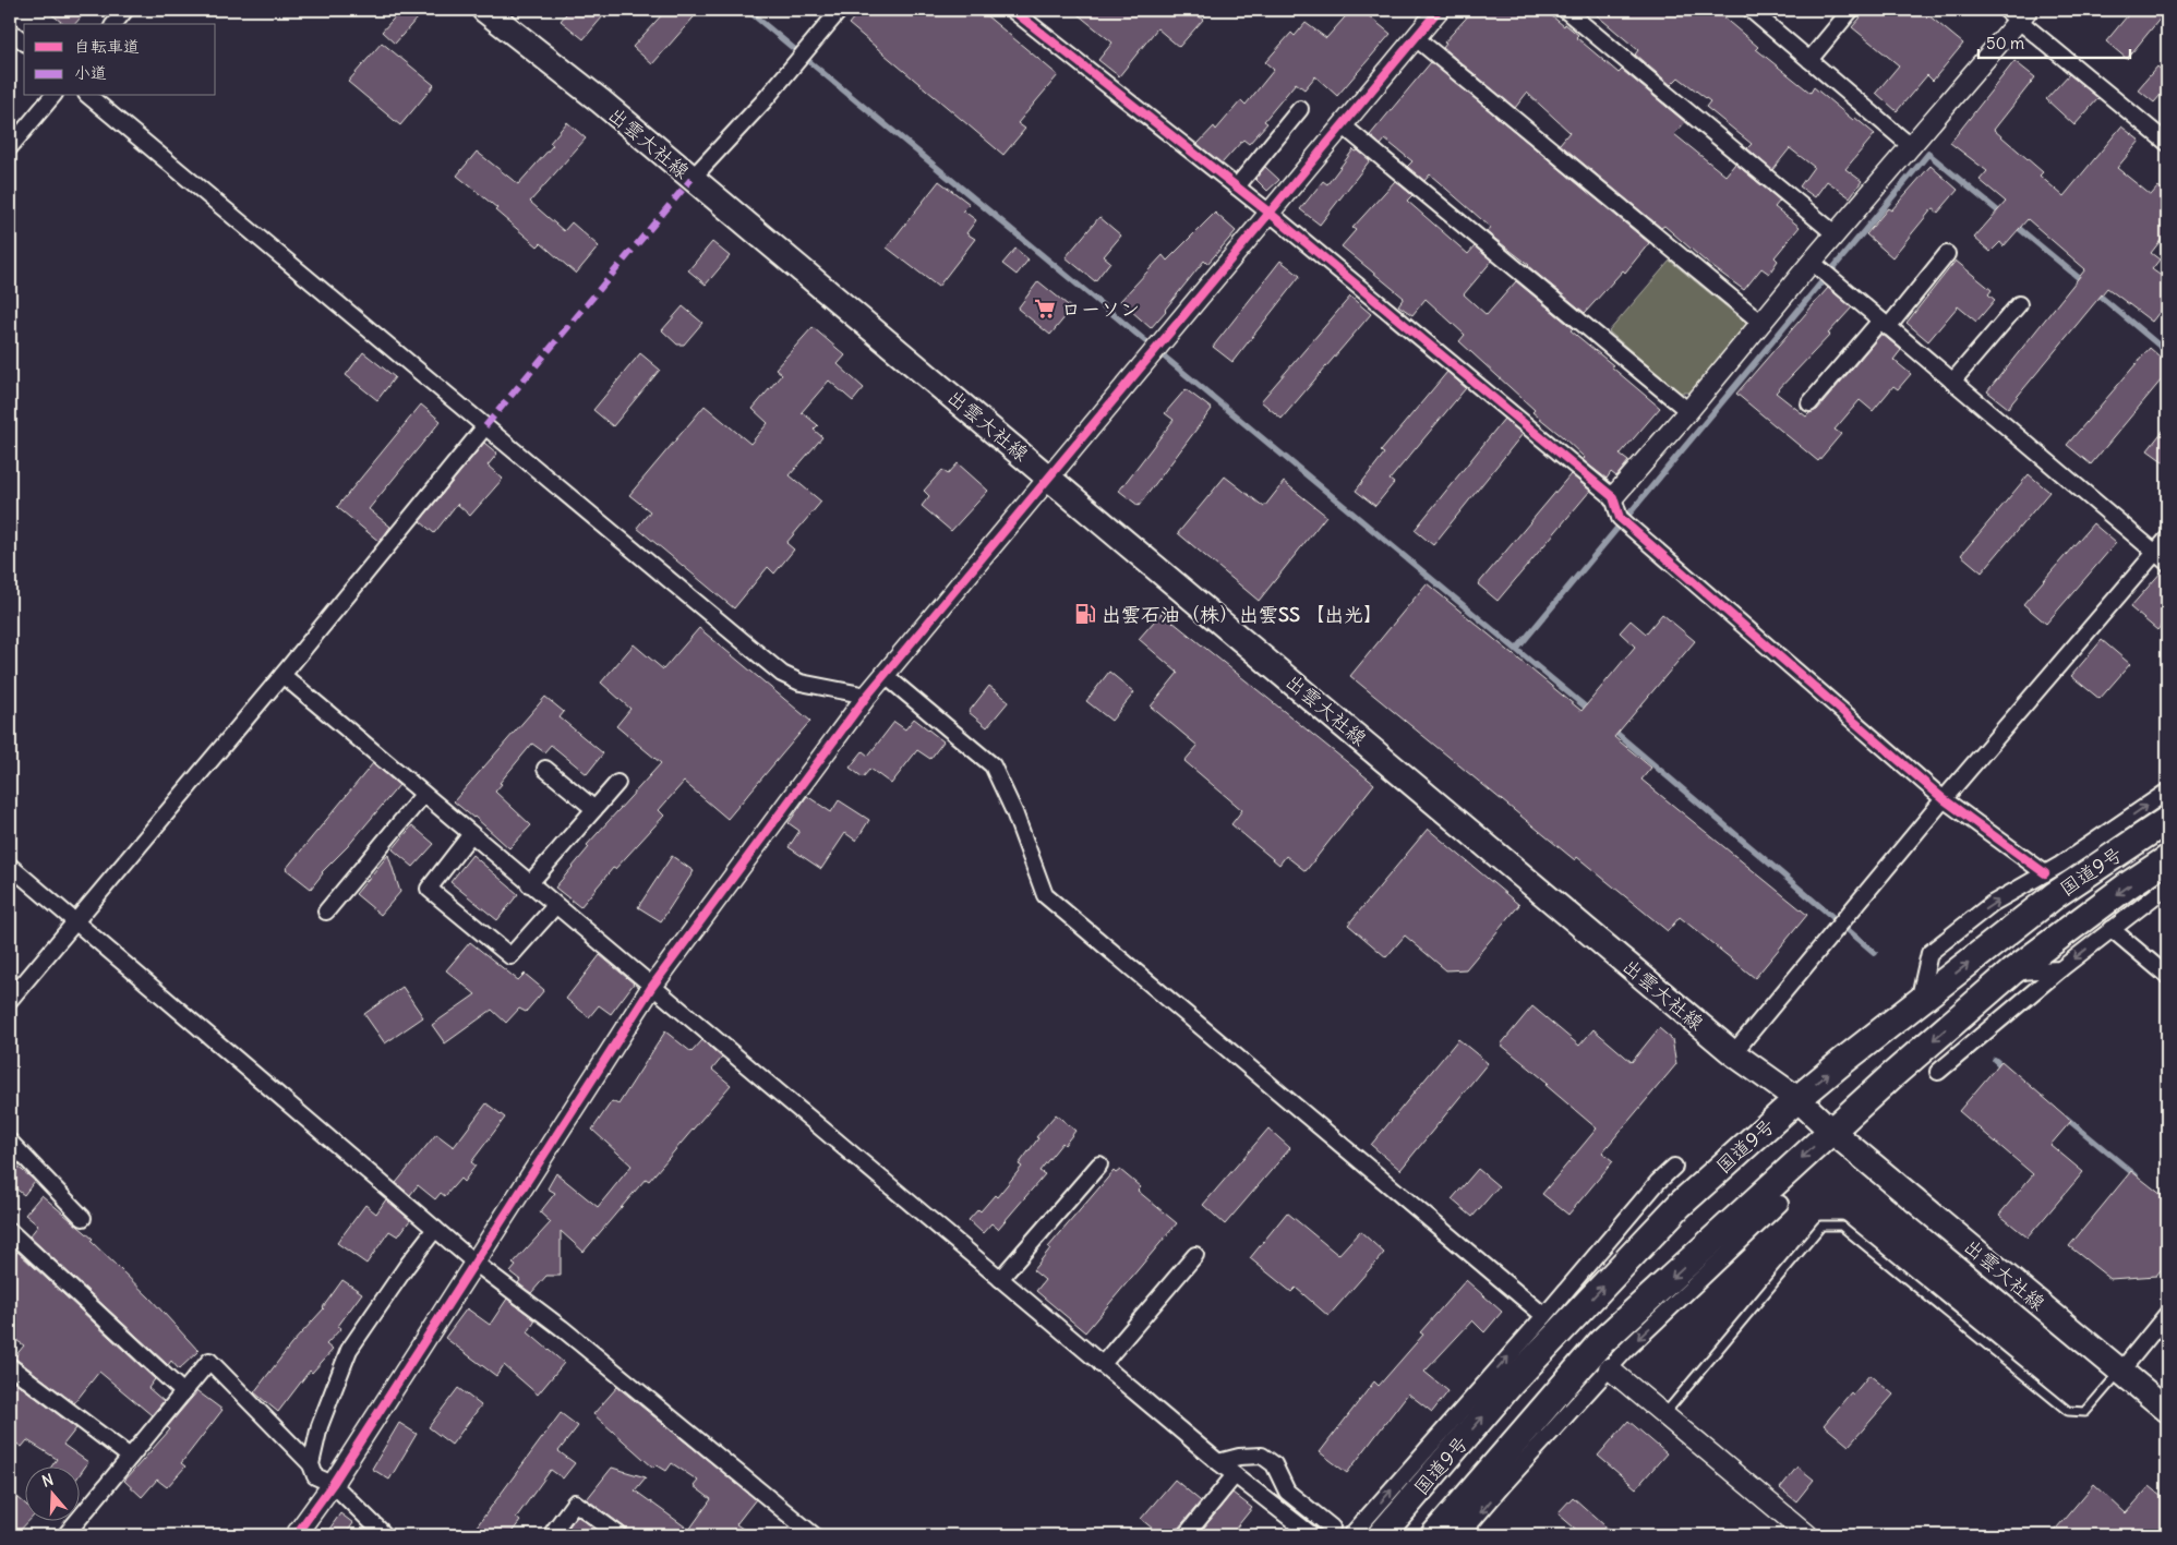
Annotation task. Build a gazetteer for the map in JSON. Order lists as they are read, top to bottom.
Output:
{
  "streets": {
    "highway": ["国道9号"],
    "main road": ["出雲大社線"]
  },
  "crossings": [
    ["出雲大社線", "国道9号"]
  ],
  "places": {
    "supermarket": ["ローソン"],
    "fuel station": ["出雲石油（株）出雲SS 【出光】"]
  },
  "legend": ["自転車道", "小道"],
  "scale_bar": "50 m",
  "north": "top"
}
